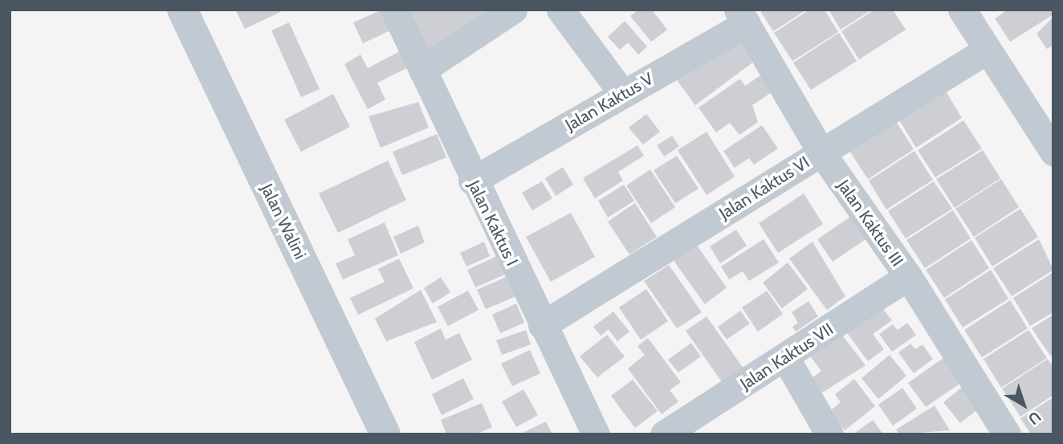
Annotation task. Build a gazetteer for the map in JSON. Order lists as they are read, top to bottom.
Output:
{
  "streets": {
    "street": [
      "Jalan Kaktus V",
      "Jalan Kaktus VI",
      "Jalan Walini",
      "Jalan Kaktus I",
      "Jalan Kaktus III",
      "Jalan Kaktus VII"
    ]
  },
  "crossings": [
    ["Jalan Kaktus V", "Jalan Kaktus I"],
    ["Jalan Kaktus V", "Jalan Kaktus III"],
    ["Jalan Kaktus VI", "Jalan Kaktus I"],
    ["Jalan Kaktus VI", "Jalan Kaktus III"],
    ["Jalan Kaktus III", "Jalan Kaktus VII"]
  ],
  "north": "bottom right"
}
